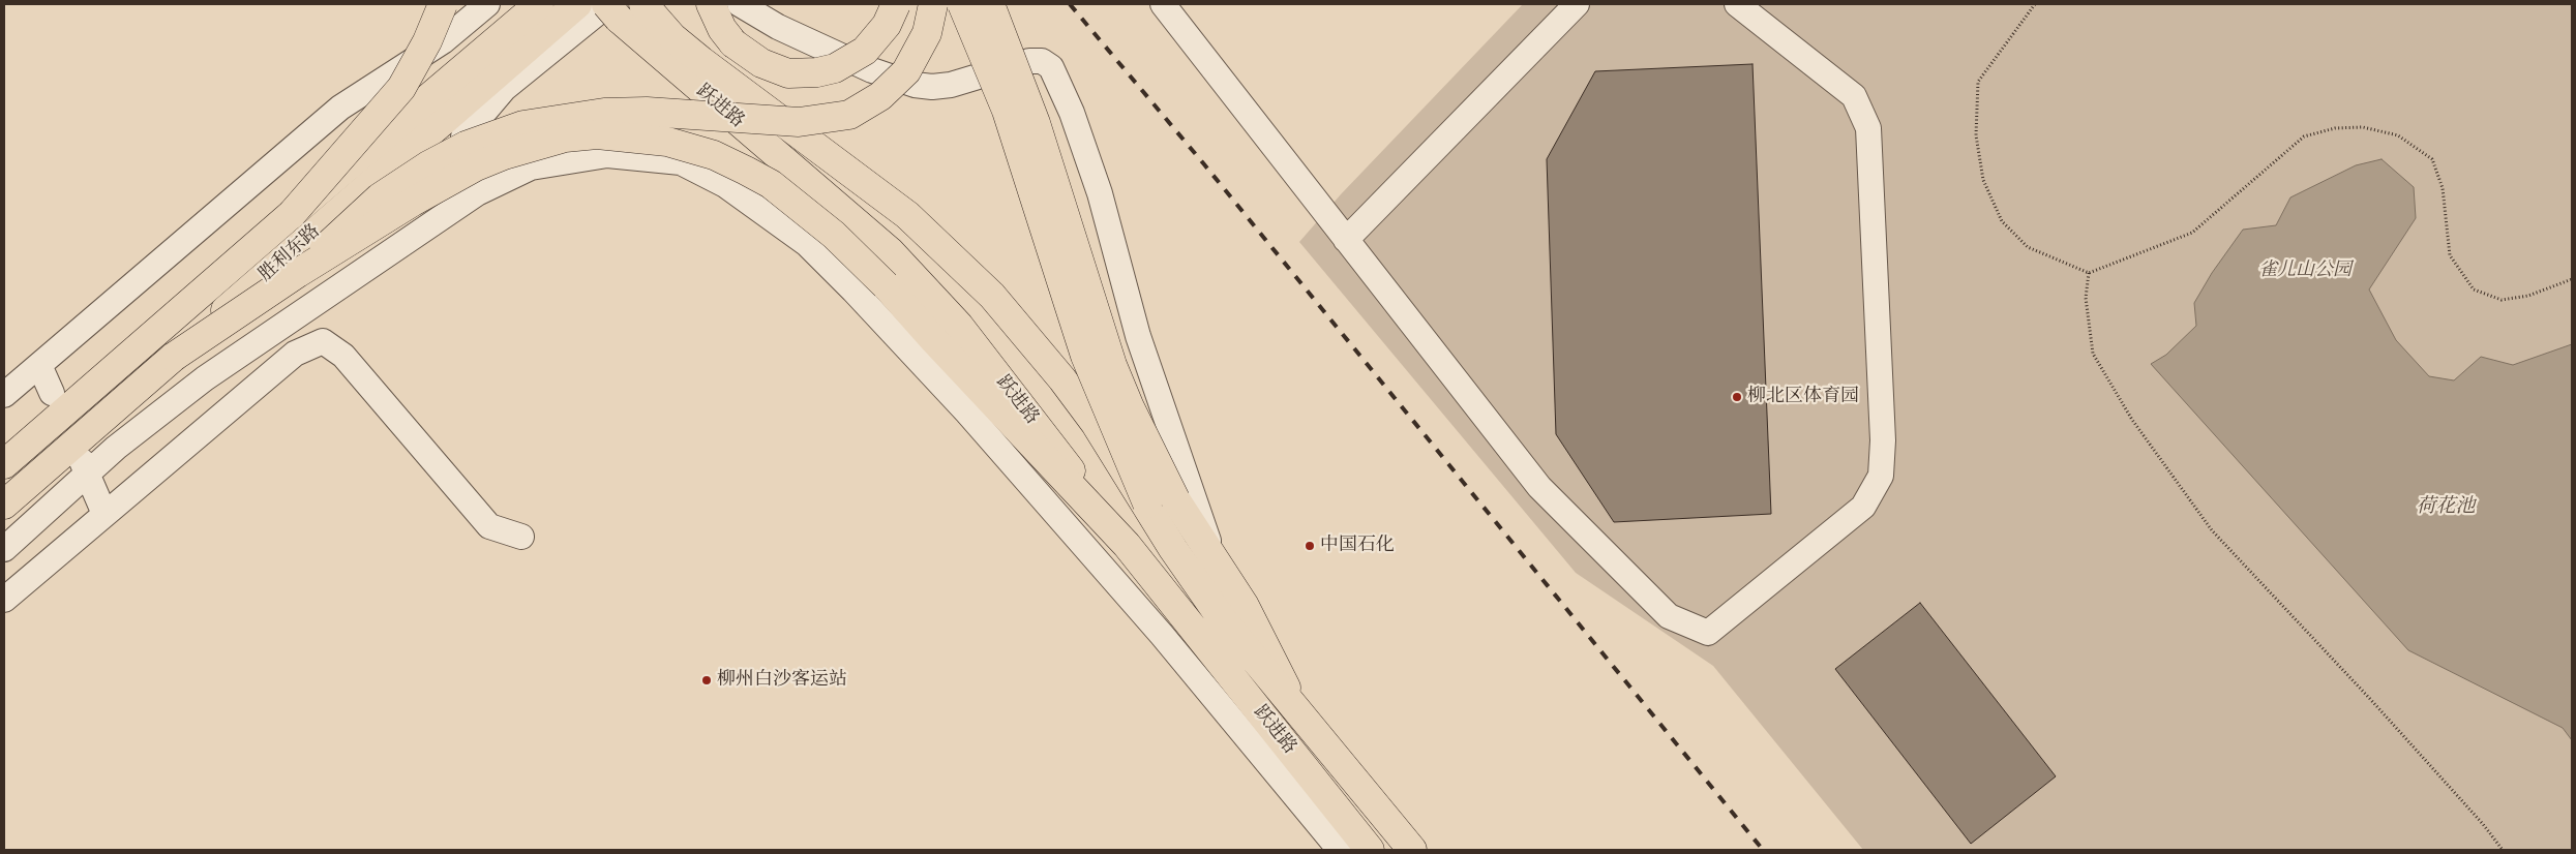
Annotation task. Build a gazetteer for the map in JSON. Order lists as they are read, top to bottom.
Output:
{
  "streets": {
    "main road": ["跃进路", "胜利东路"]
  },
  "water": ["荷花池"],
  "parks": ["雀儿山公园"],
  "places": ["柳北区体育园", "中国石化", "柳州白沙客运站"]
}
